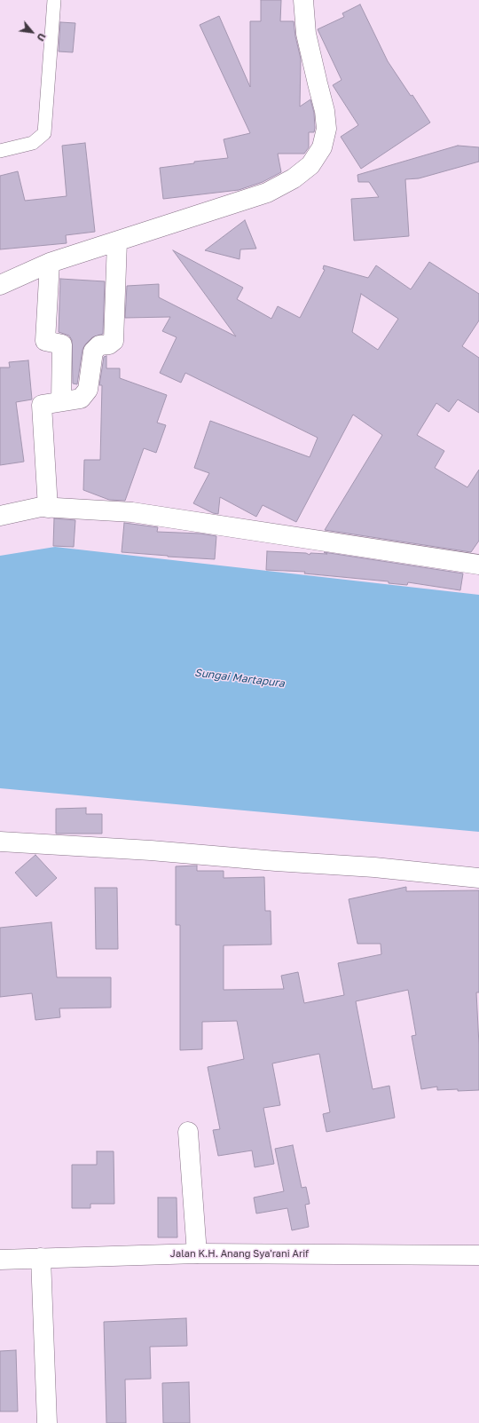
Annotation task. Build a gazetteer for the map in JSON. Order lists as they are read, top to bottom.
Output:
{
  "streets": {
    "street": ["Jalan K.H. Anang Sya'rani Arif"]
  },
  "water": ["Sungai Martapura"],
  "north": "bottom right"
}
